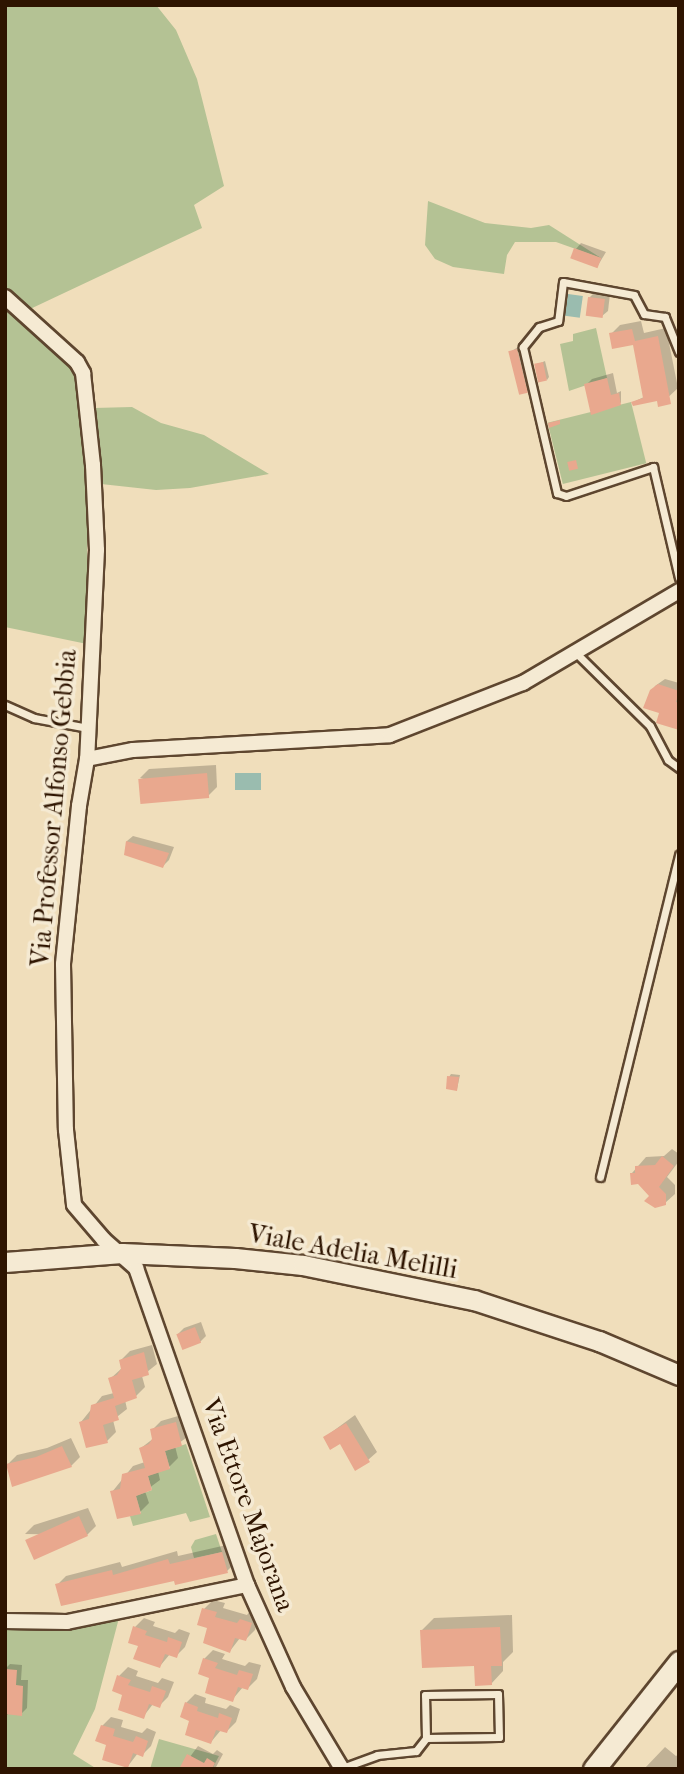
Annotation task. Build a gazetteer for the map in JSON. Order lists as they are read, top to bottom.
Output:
{
  "streets": {
    "street": ["Via Professor Alfonso Gebbia", "Viale Adelia Melilli", "Via Ettore Majorana"]
  },
  "crossings": [
    ["Via Professor Alfonso Gebbia", "Viale Adelia Melilli"],
    ["Via Professor Alfonso Gebbia", "Via Ettore Majorana"],
    ["Viale Adelia Melilli", "Via Ettore Majorana"]
  ]
}
